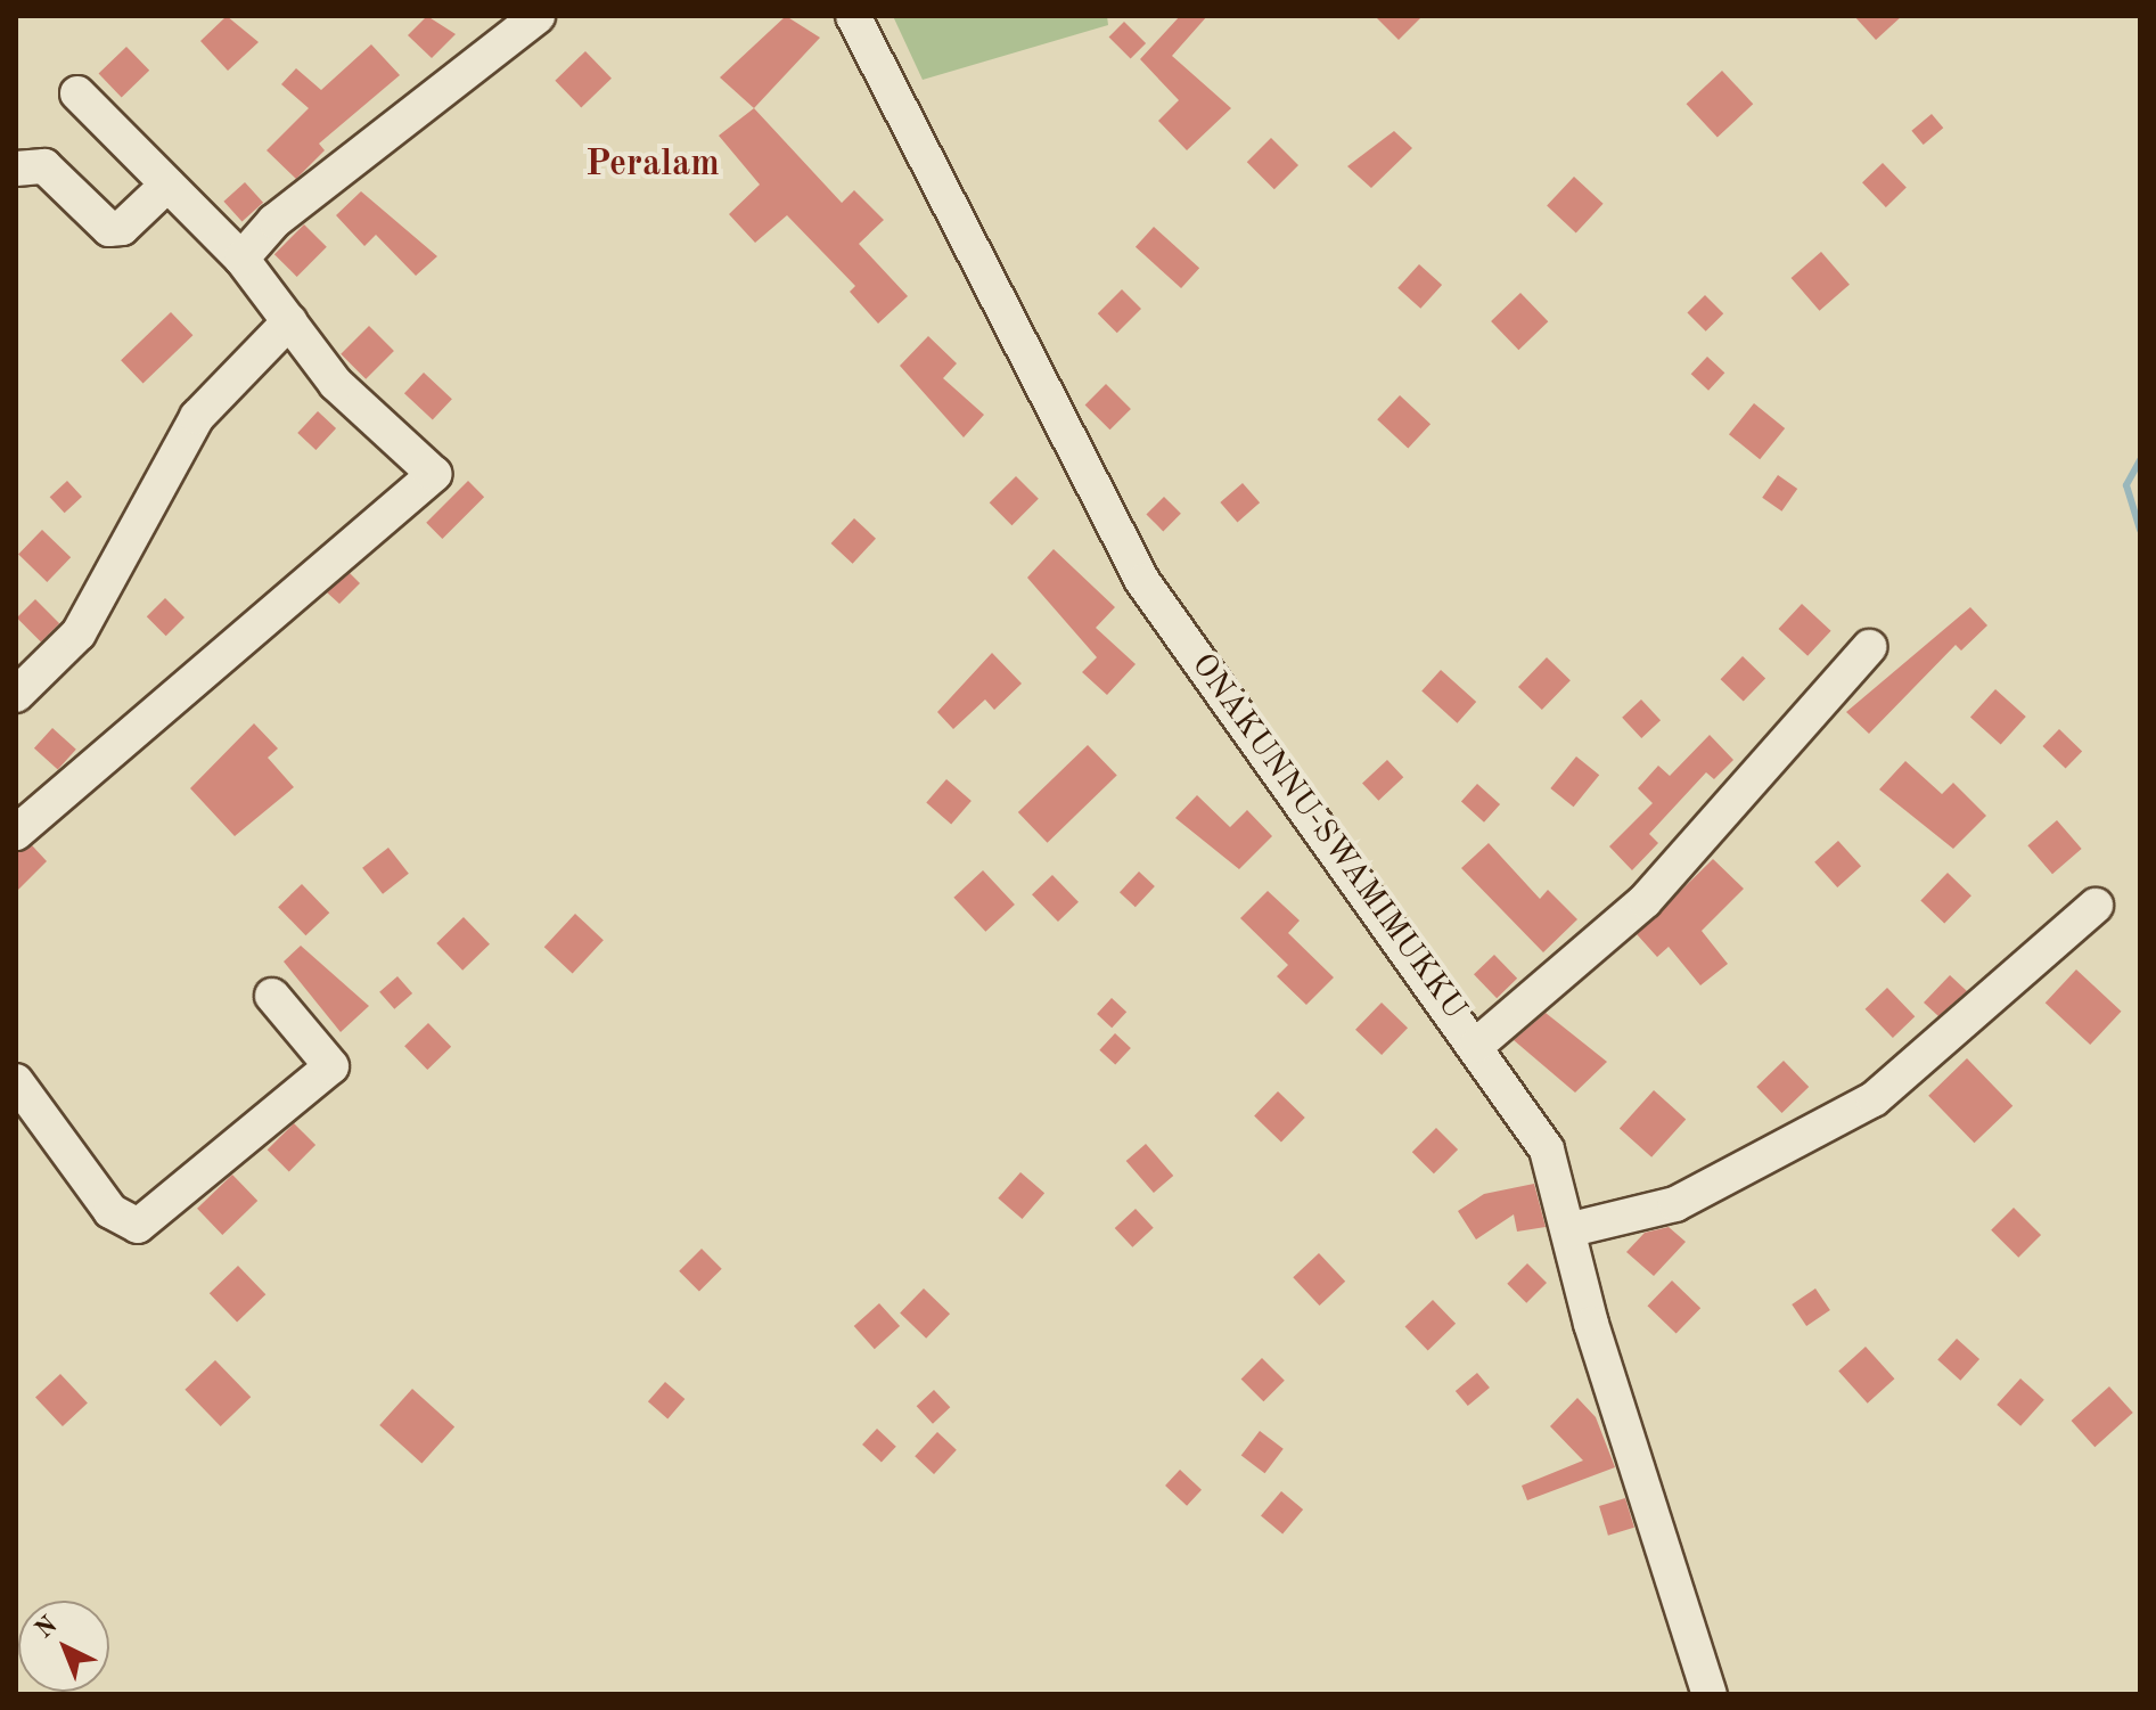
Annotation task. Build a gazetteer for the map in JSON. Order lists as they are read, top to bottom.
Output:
{
  "streets": {
    "street": ["ONAKUNNU-SWAMIMUKKU"]
  },
  "districts": ["Peralam"],
  "north": "top left"
}
